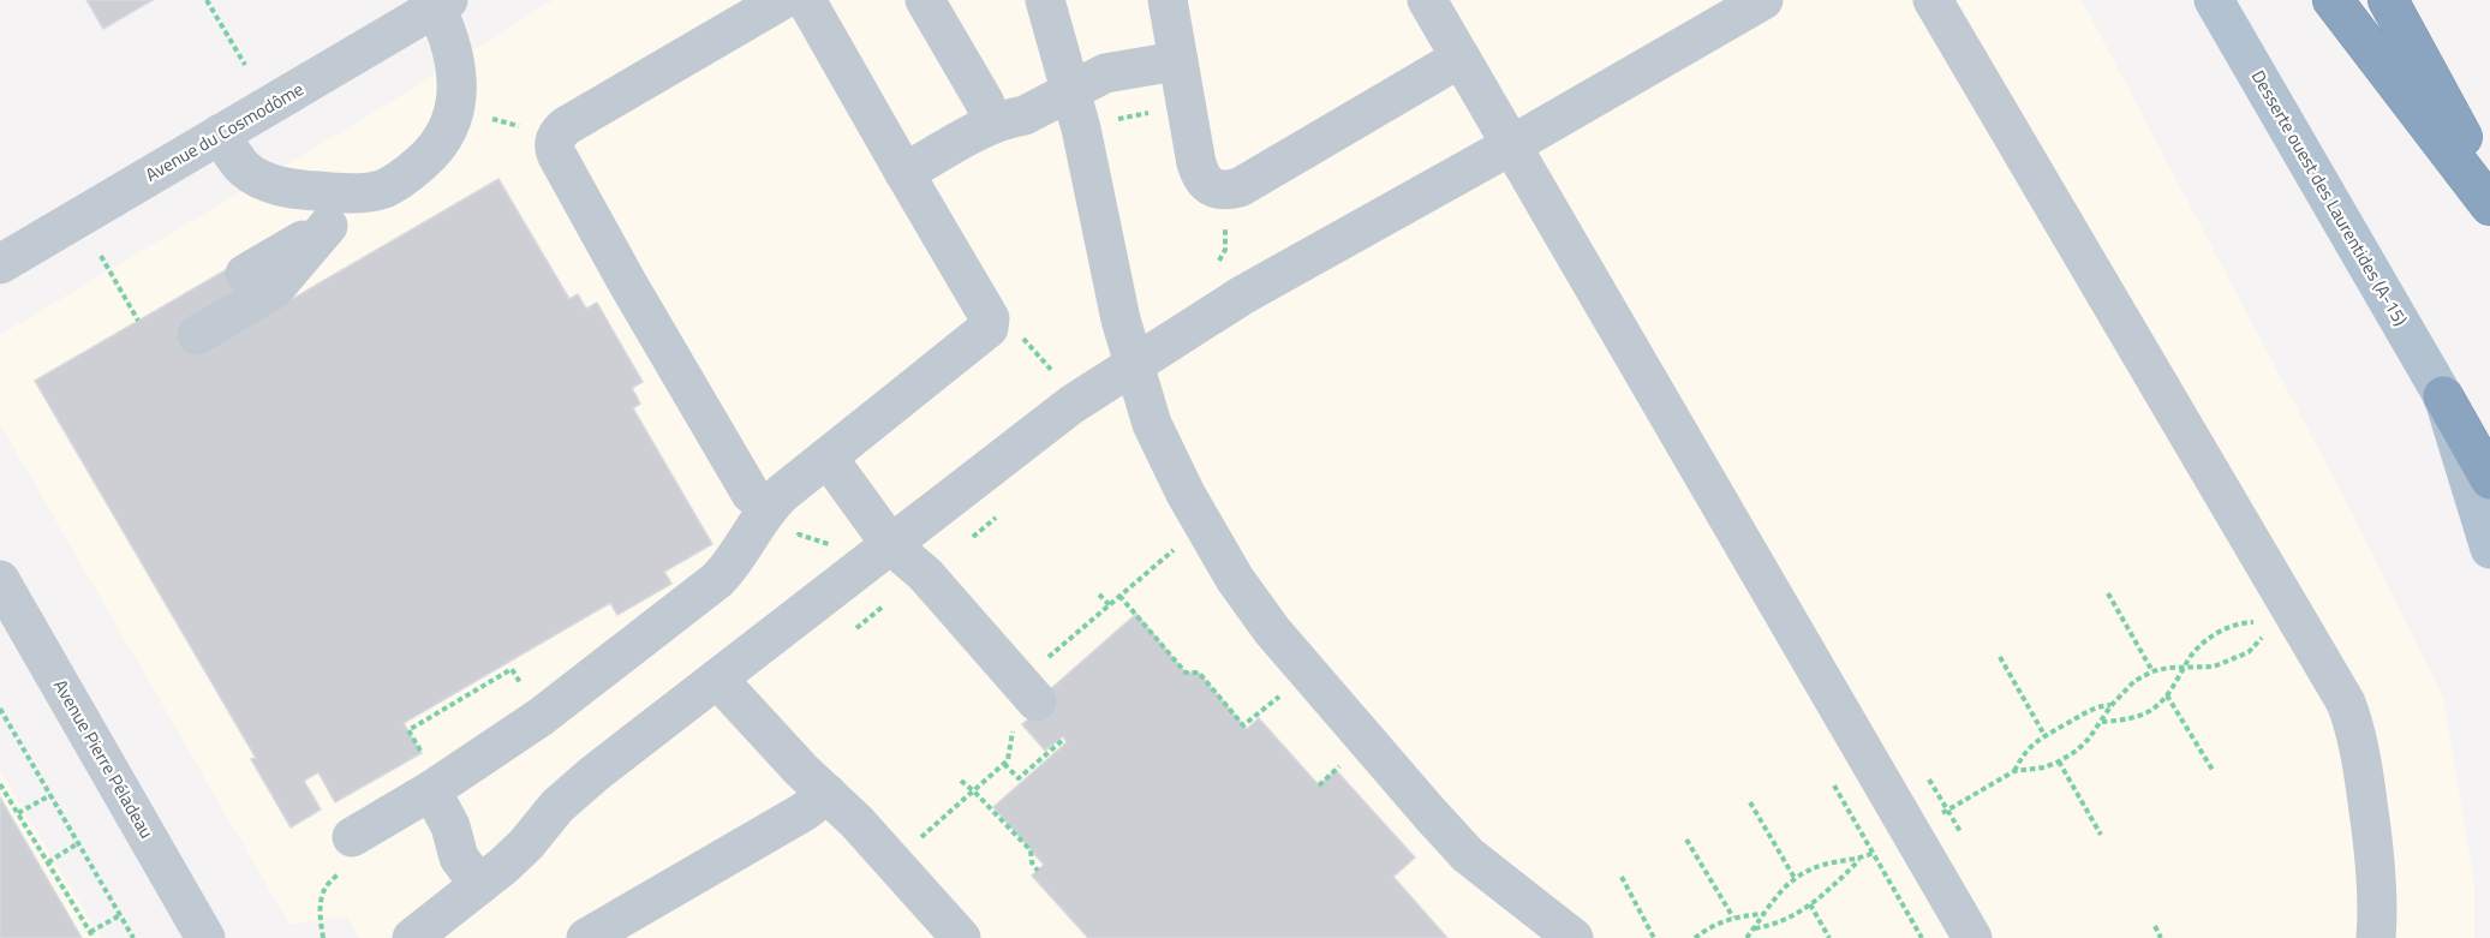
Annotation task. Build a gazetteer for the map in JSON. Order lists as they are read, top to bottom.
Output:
{
  "streets": {
    "main road": ["Desserte ouest des Laurentides (A-15)"],
    "street": ["Avenue du Cosmodôme", "Avenue Pierre Péladeau"]
  }
}
